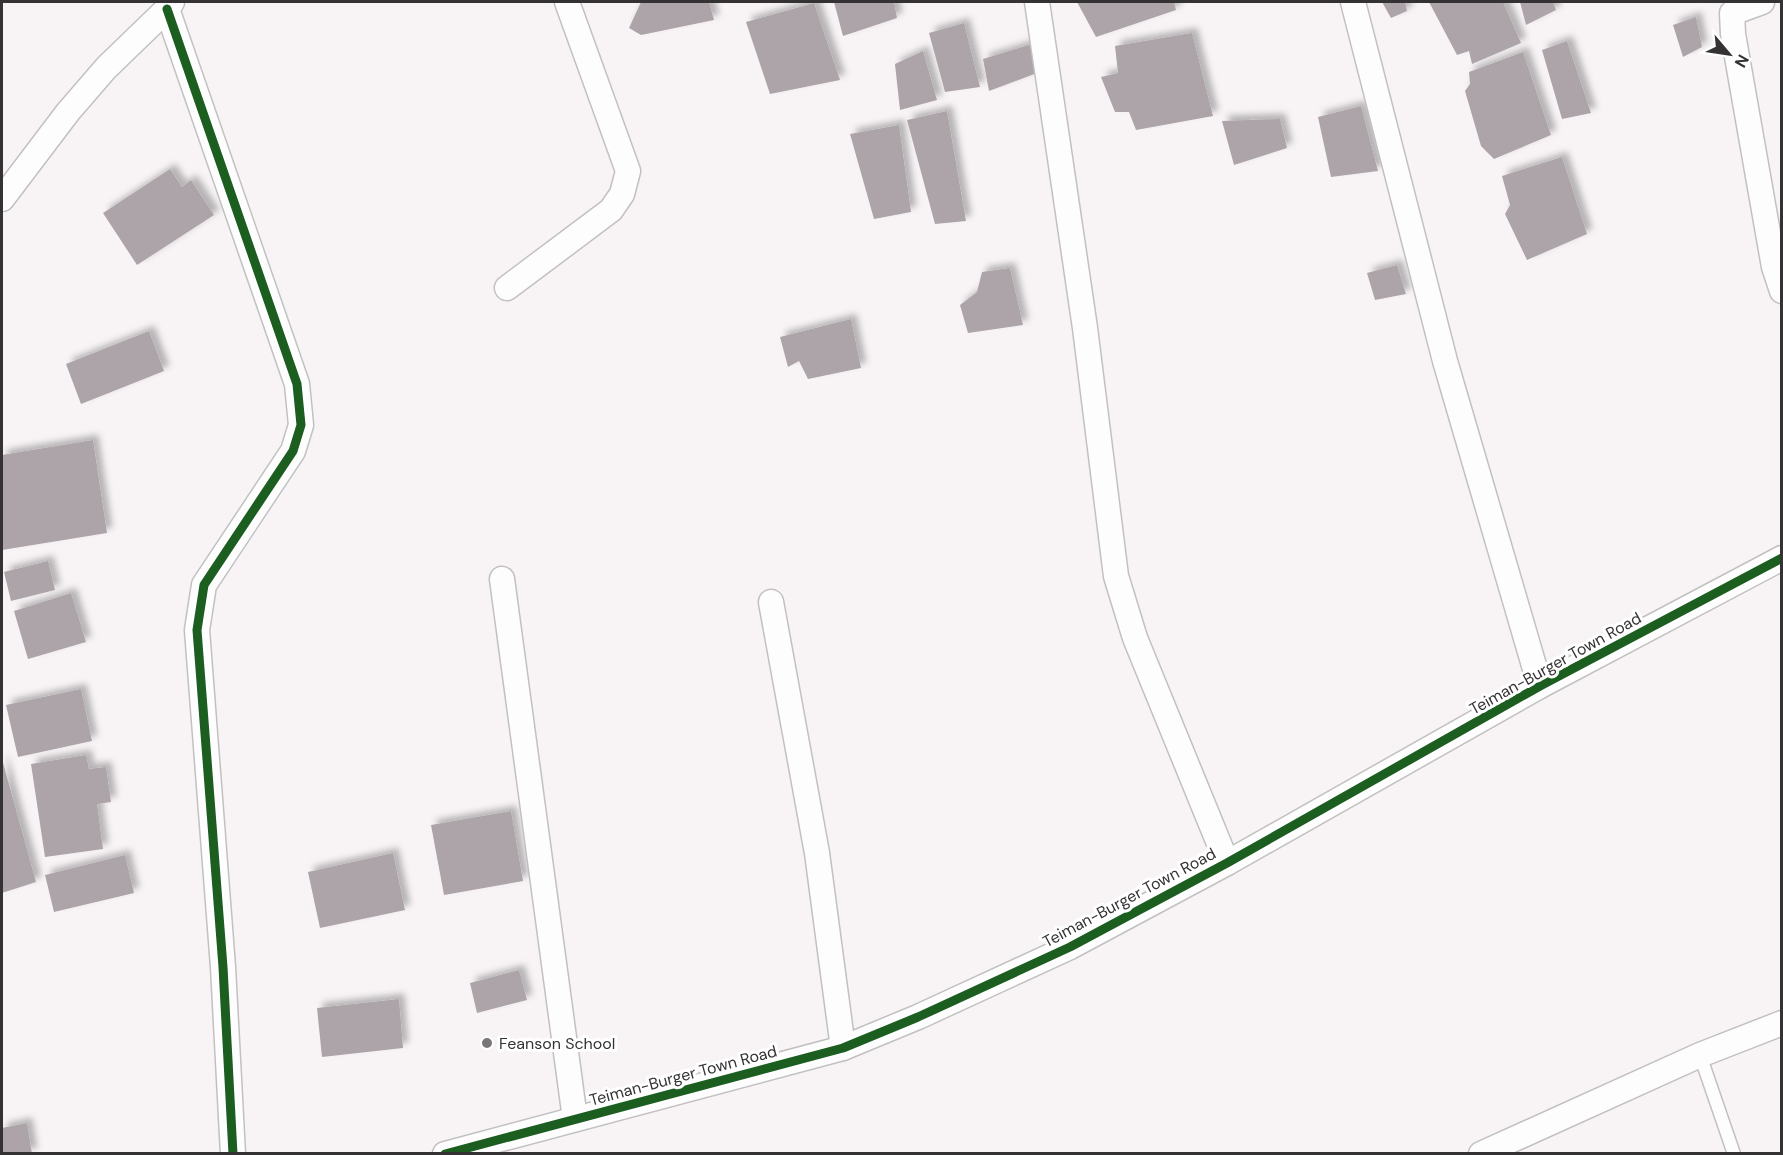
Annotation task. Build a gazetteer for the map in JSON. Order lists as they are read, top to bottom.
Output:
{
  "streets": {
    "street": ["Teiman-Burger Town Road"]
  },
  "places": ["Feanson School"],
  "north": "bottom right"
}
